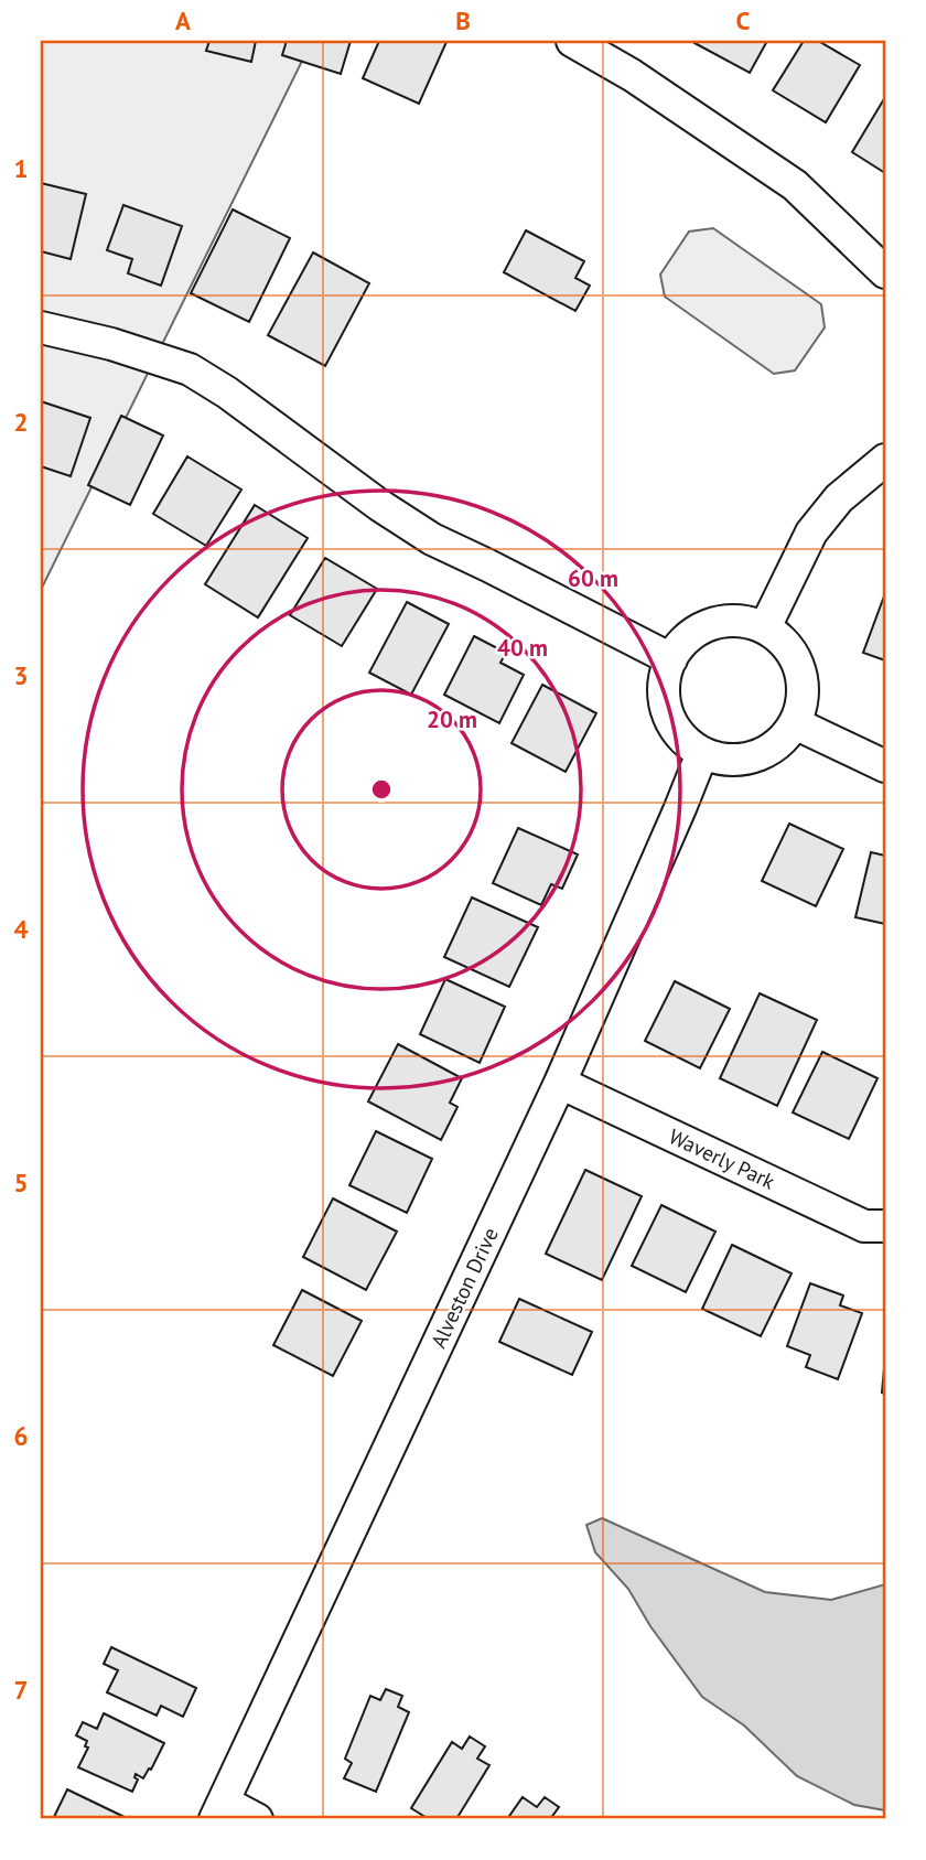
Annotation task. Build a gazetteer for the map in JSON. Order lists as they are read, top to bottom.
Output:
{
  "streets": {
    "street": ["Waverly Park", "Alveston Drive"]
  },
  "crossings": [
    ["Waverly Park", "Alveston Drive"]
  ],
  "grid": {
    "columns": ["A", "B", "C"],
    "rows": [
      "1",
      "2",
      "3",
      "4",
      "5",
      "6",
      "7"
    ]
  },
  "rings": ["60 m", "40 m", "20 m"]
}
